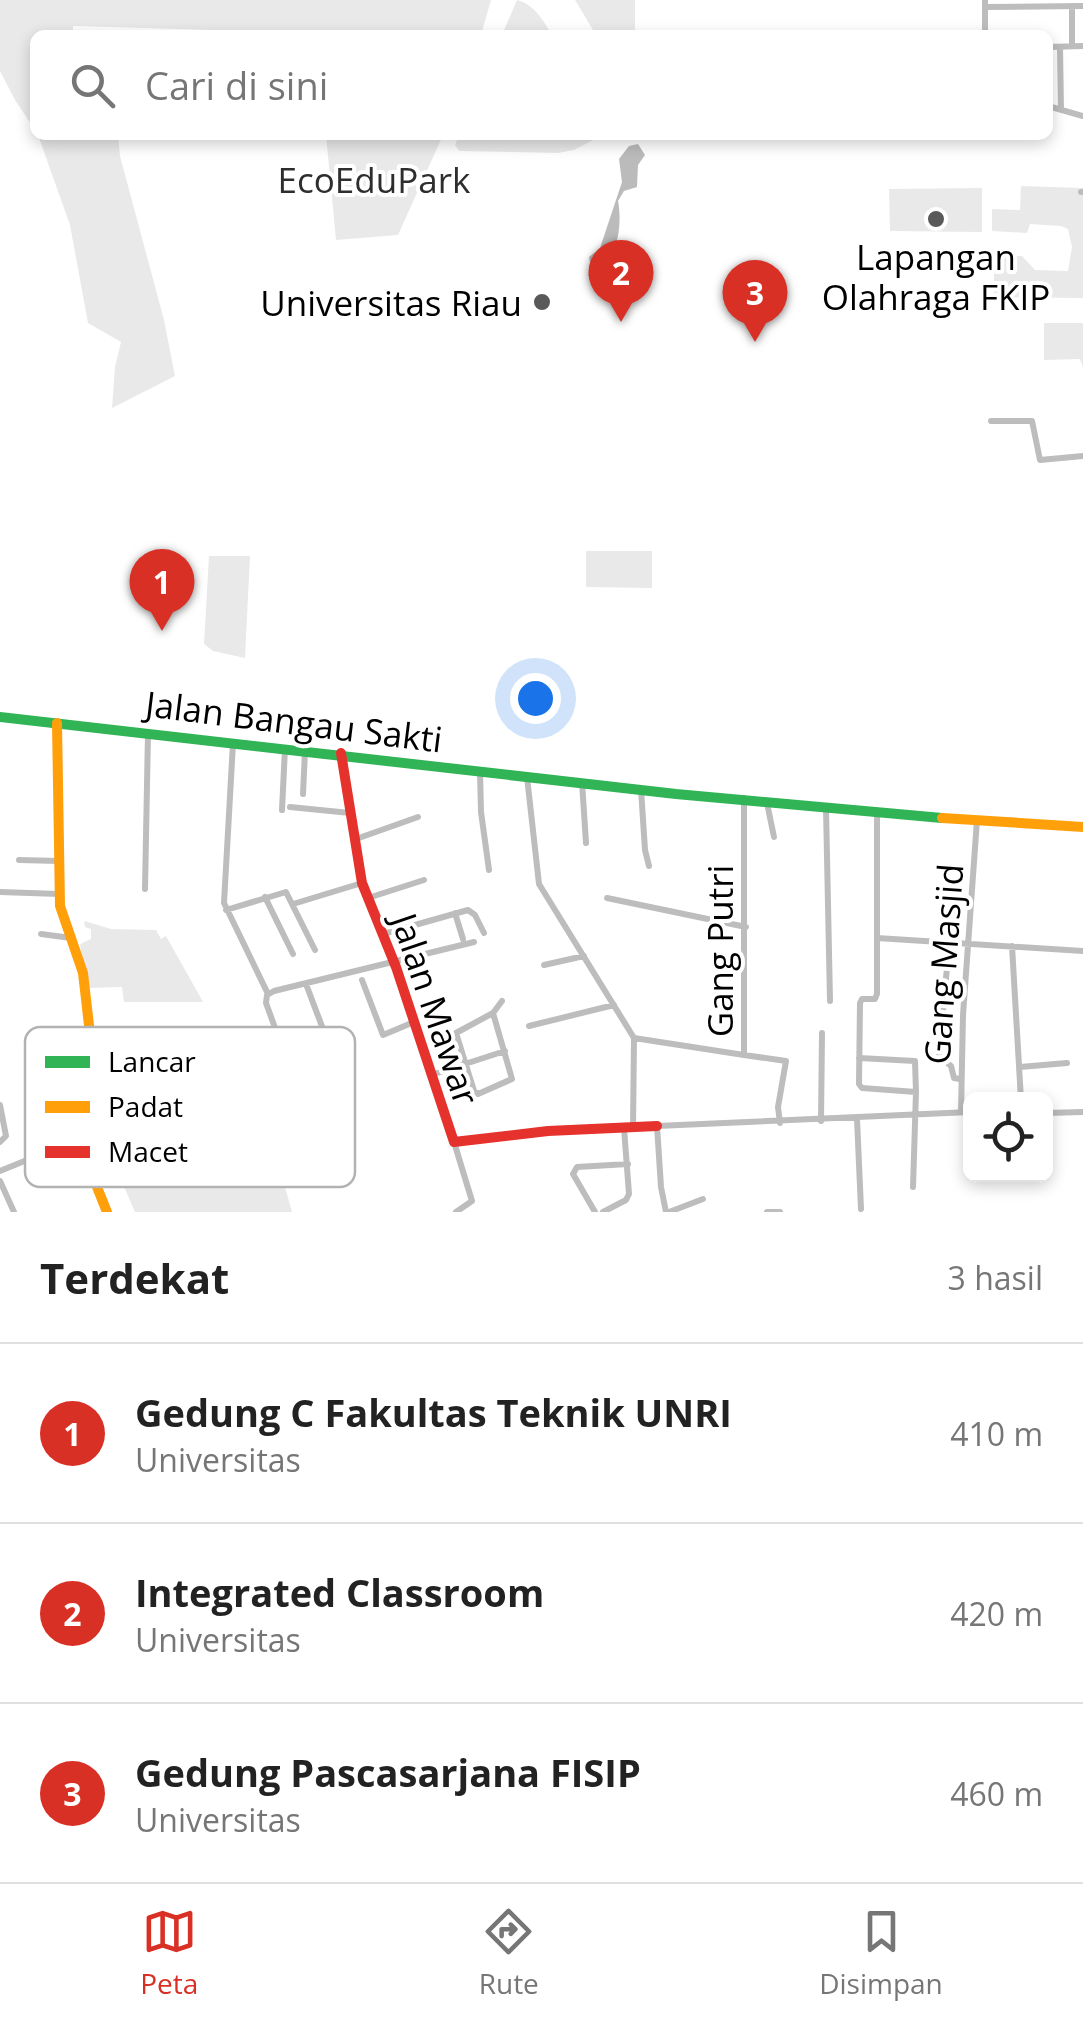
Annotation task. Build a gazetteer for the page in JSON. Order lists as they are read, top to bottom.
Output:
{
  "streets": {
    "street": [
      "Jalan Bangau Sakti",
      "Gang Putri",
      "Gang Masjid",
      "Jalan Mawar"
    ]
  },
  "crossings": [
    ["Jalan Bangau Sakti", "Gang Putri"],
    ["Jalan Bangau Sakti", "Gang Masjid"],
    ["Jalan Bangau Sakti", "Jalan Mawar"]
  ],
  "parks": ["EcoEduPark"],
  "places": ["Lapangan Olahraga FKIP", "Universitas Riau"],
  "legend": ["Lancar", "Padat", "Macet"],
  "page": {
    "search": "Cari di sini",
    "pins": ["2", "3", "1"],
    "heading": ["Terdekat", "3 hasil"],
    "list": [
      {
        "mark": "1",
        "name": "Gedung C Fakultas Teknik UNRI",
        "note": "Universitas",
        "value": "410 m"
      },
      {
        "mark": "2",
        "name": "Integrated Classroom",
        "note": "Universitas",
        "value": "420 m"
      },
      {
        "mark": "3",
        "name": "Gedung Pascasarjana FISIP",
        "note": "Universitas",
        "value": "460 m"
      }
    ],
    "nav": ["Peta", "Rute", "Disimpan"]
  }
}
